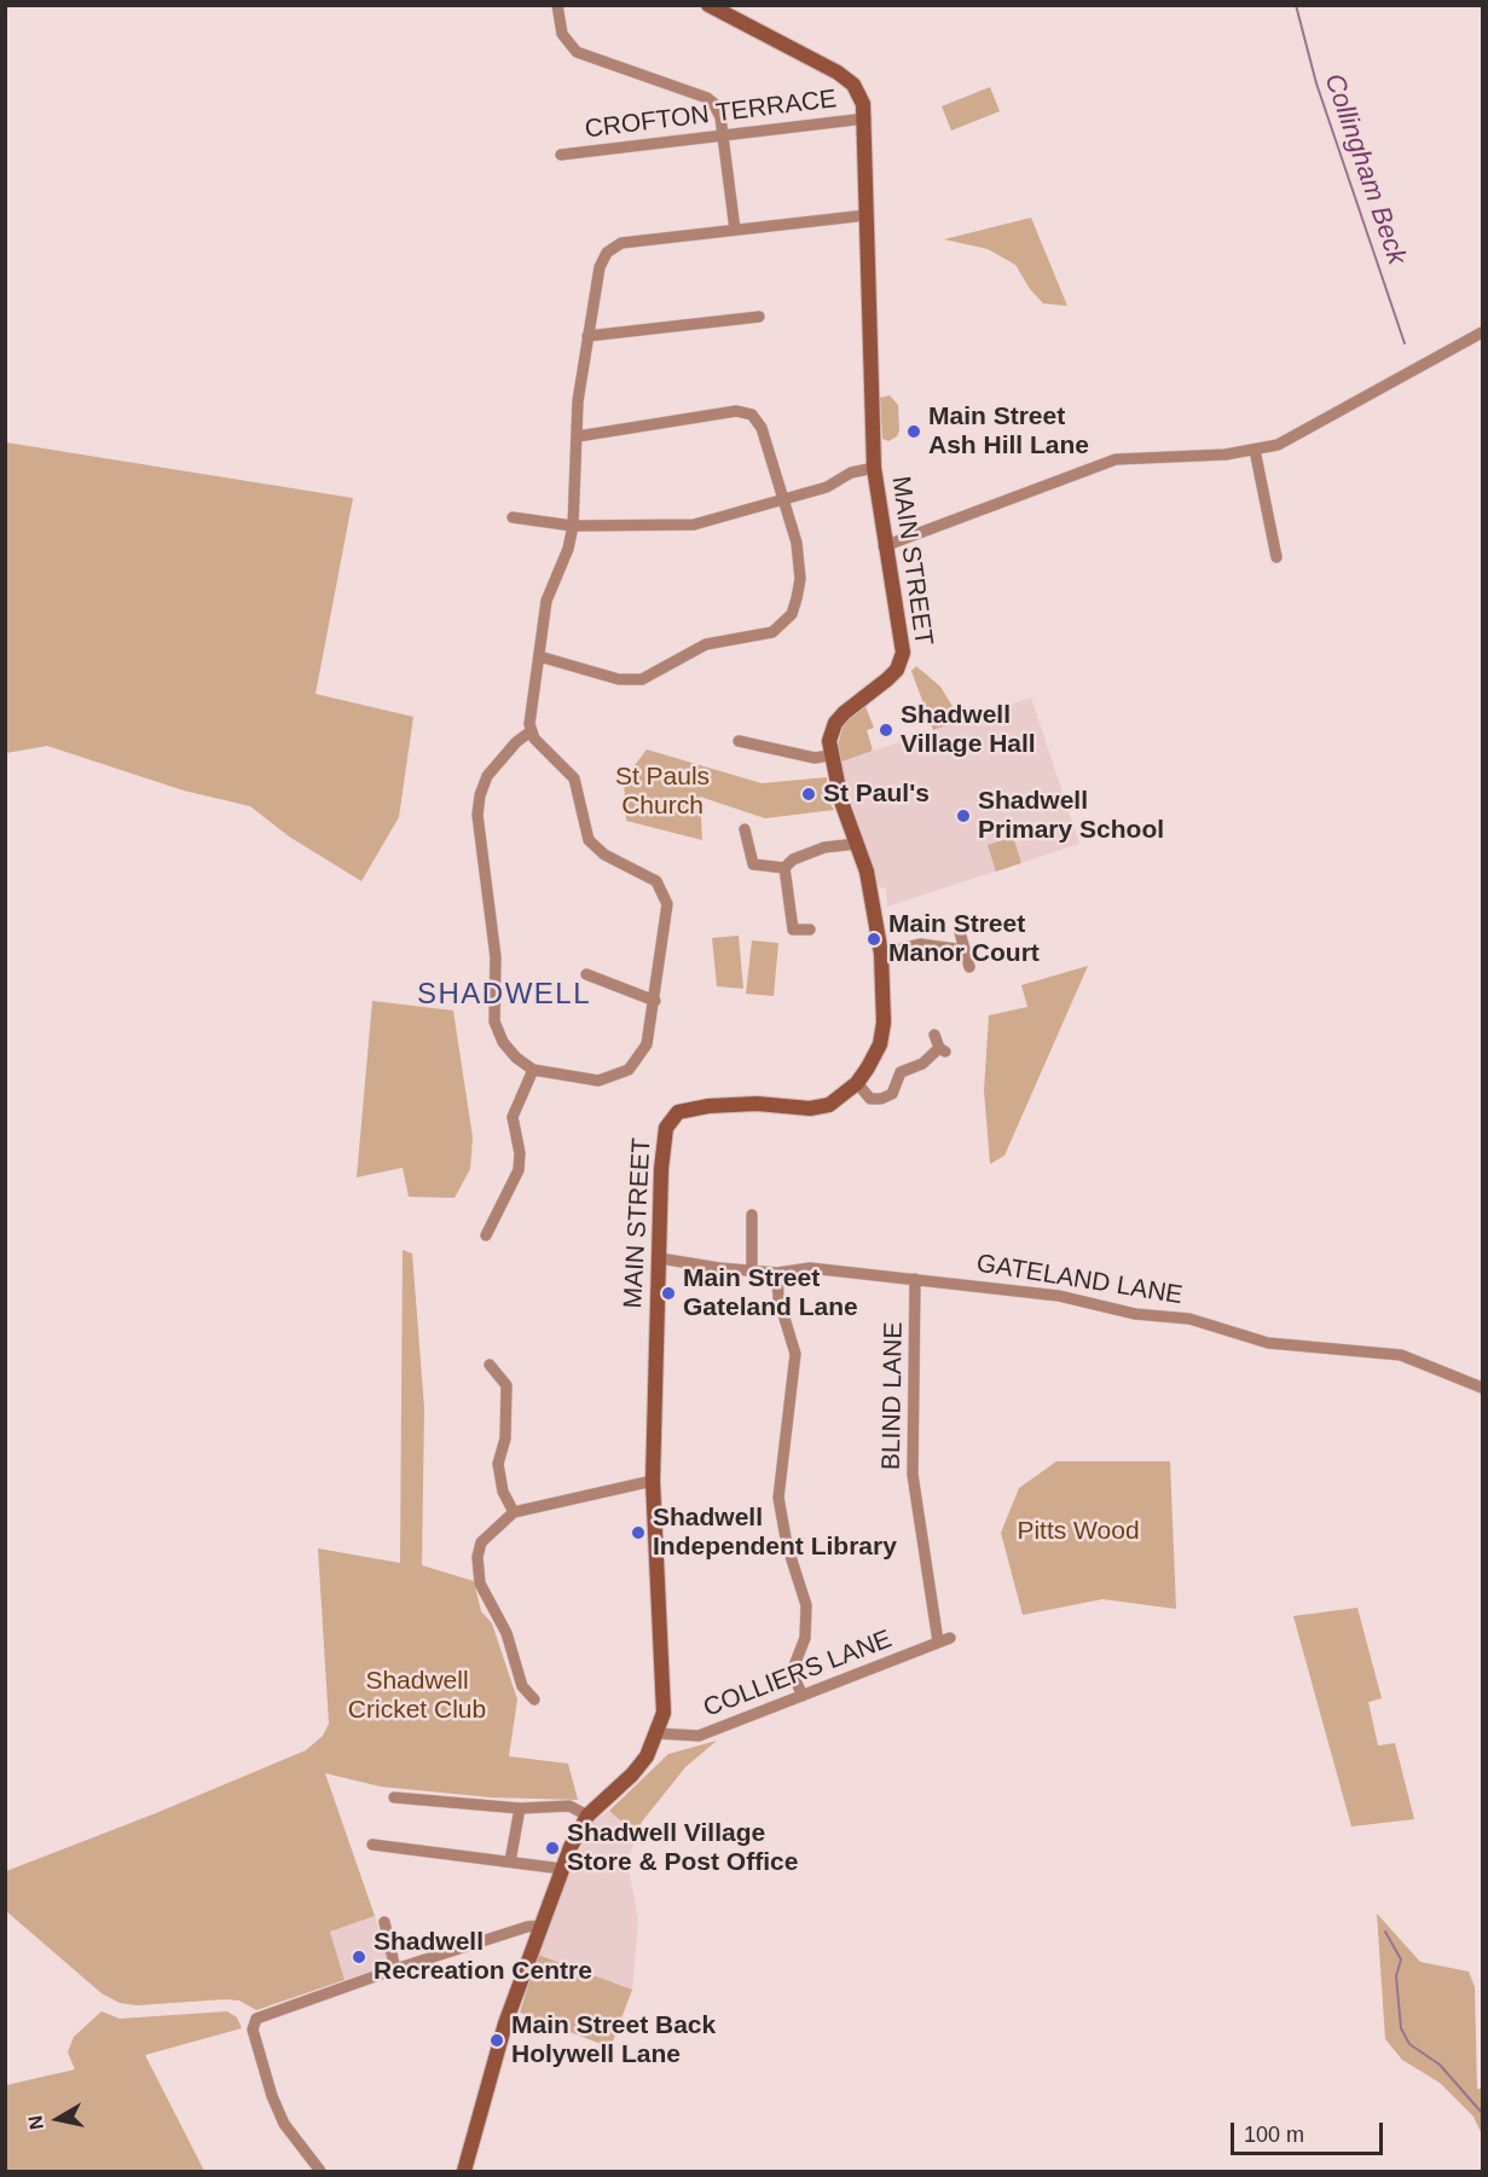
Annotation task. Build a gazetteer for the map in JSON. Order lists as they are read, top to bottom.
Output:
{
  "streets": {
    "street": [
      "CROFTON TERRACE",
      "MAIN STREET",
      "GATELAND LANE",
      "BLIND LANE",
      "COLLIERS LANE"
    ]
  },
  "crossings": [
    ["CROFTON TERRACE", "MAIN STREET"],
    ["MAIN STREET", "GATELAND LANE"],
    ["MAIN STREET", "COLLIERS LANE"],
    ["GATELAND LANE", "BLIND LANE"],
    ["BLIND LANE", "COLLIERS LANE"]
  ],
  "districts": ["SHADWELL"],
  "water": ["Collingham Beck"],
  "parks": ["St Pauls Church", "Pitts Wood", "Shadwell Cricket Club"],
  "places": [
    "Main Street Ash Hill Lane",
    "Shadwell Village Hall",
    "St Paul's",
    "Shadwell Primary School",
    "Main Street Manor Court",
    "Main Street Gateland Lane",
    "Shadwell Independent Library",
    "Shadwell Village Store & Post Office",
    "Shadwell Recreation Centre",
    "Main Street Back Holywell Lane"
  ],
  "scale_bar": "100 m",
  "north": "left"
}
